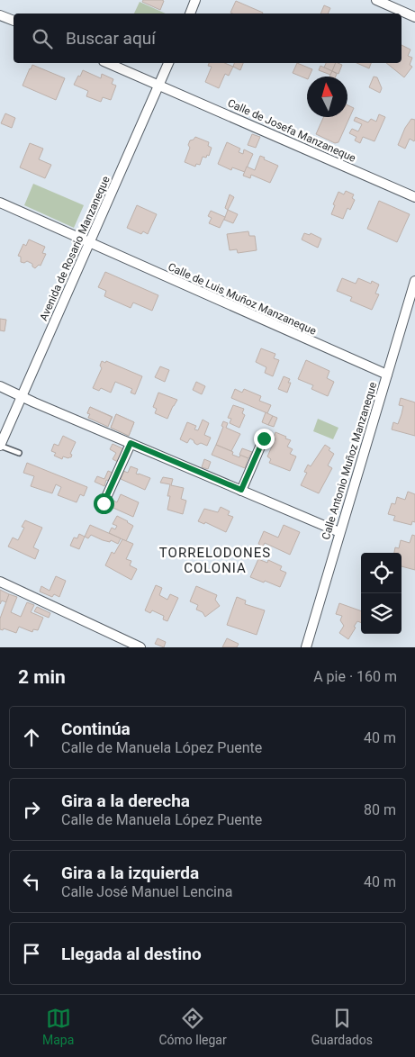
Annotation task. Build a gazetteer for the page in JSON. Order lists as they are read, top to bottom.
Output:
{
  "streets": {
    "street": [
      "Calle de Josefa Manzaneque",
      "Avenida de Rosario Manzaneque",
      "Calle de Luis Muñoz Manzaneque",
      "Calle Antonio Muñoz Manzaneque"
    ]
  },
  "crossings": [
    ["Calle de Josefa Manzaneque", "Avenida de Rosario Manzaneque"],
    ["Avenida de Rosario Manzaneque", "Calle de Luis Muñoz Manzaneque"],
    ["Calle de Luis Muñoz Manzaneque", "Calle Antonio Muñoz Manzaneque"]
  ],
  "districts": ["TORRELODONES COLONIA"],
  "north": "top",
  "page": {
    "search": "Buscar aquí",
    "heading": ["2 min", "A pie · 160 m"],
    "list": [
      ["Continúa", "Calle de Manuela López Puente", "40 m"],
      ["Gira a la derecha", "Calle de Manuela López Puente", "80 m"],
      ["Gira a la izquierda", "Calle José Manuel Lencina", "40 m"],
      "Llegada al destino"
    ],
    "nav": ["Mapa", "Cómo llegar", "Guardados"]
  }
}
